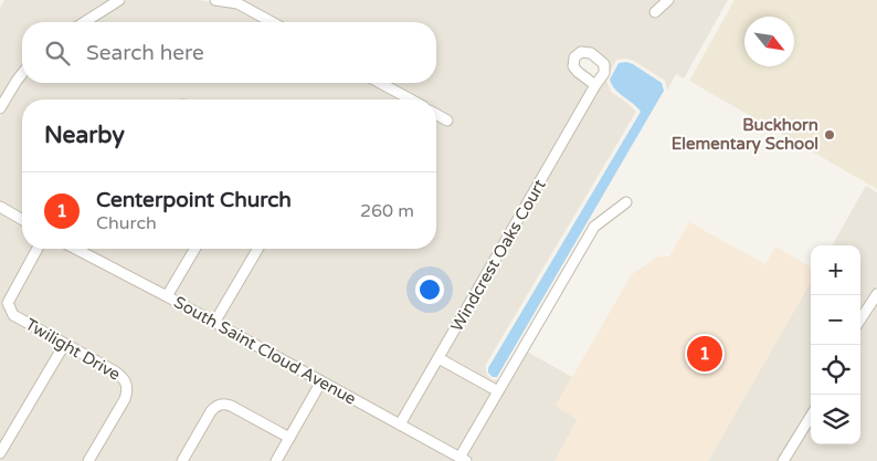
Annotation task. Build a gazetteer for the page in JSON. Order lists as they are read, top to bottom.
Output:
{
  "streets": {
    "street": ["Windcrest Oaks Court", "Twilight Drive", "South Saint Cloud Avenue"]
  },
  "crossings": [
    ["Windcrest Oaks Court", "South Saint Cloud Avenue"]
  ],
  "places": ["Buckhorn Elementary School"],
  "north": "bottom right",
  "page": {
    "search": "Search here",
    "heading": "Nearby",
    "list": [
      {
        "mark": "1",
        "name": "Centerpoint Church",
        "note": "Church",
        "value": "260 m"
      }
    ],
    "map_buttons": ["+", "−"],
    "pins": "1"
  }
}
